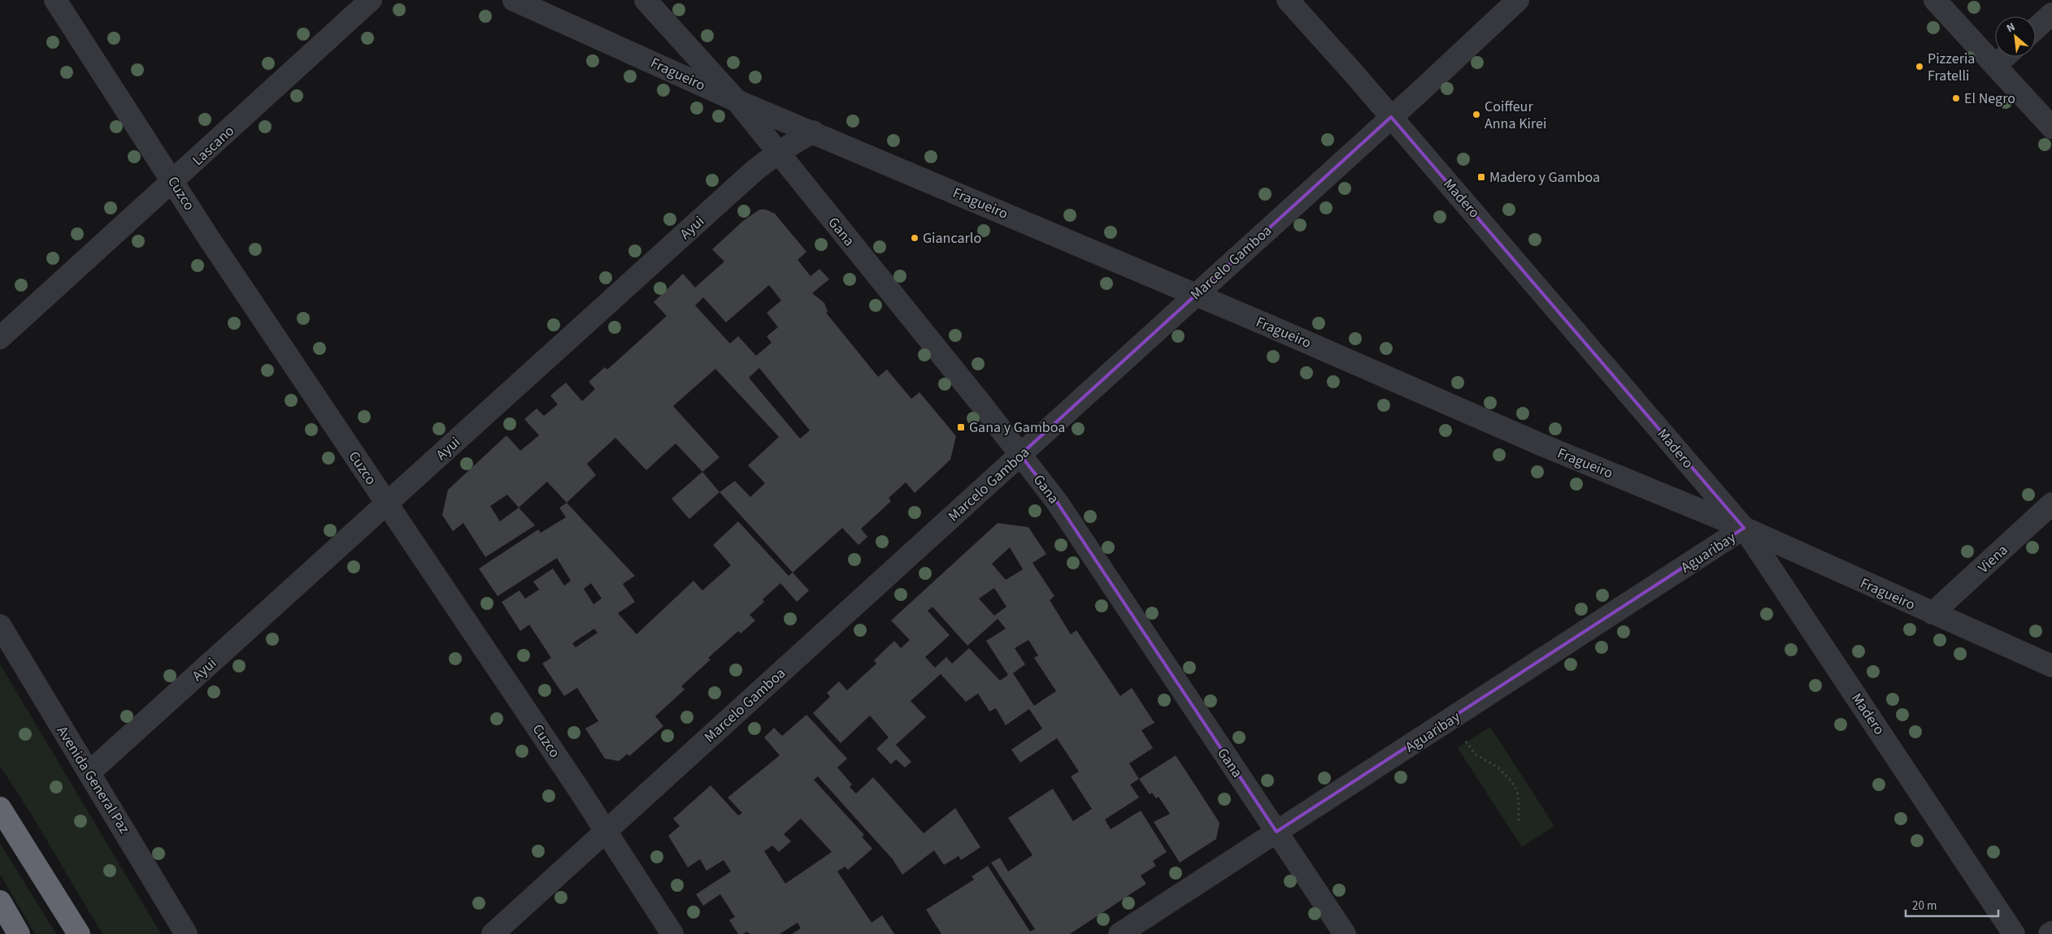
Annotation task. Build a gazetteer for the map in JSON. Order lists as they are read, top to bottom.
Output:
{
  "streets": {
    "street": [
      "Fragueiro",
      "Lascano",
      "Cuzco",
      "Madero",
      "Ayui",
      "Gana",
      "Marcelo Gamboa",
      "Aguaribay",
      "Viena",
      "Avenida General Paz"
    ]
  },
  "crossings": [
    ["Fragueiro", "Madero"],
    ["Fragueiro", "Ayui"],
    ["Fragueiro", "Gana"],
    ["Fragueiro", "Marcelo Gamboa"],
    ["Fragueiro", "Aguaribay"],
    ["Fragueiro", "Viena"],
    ["Lascano", "Cuzco"],
    ["Cuzco", "Ayui"],
    ["Cuzco", "Marcelo Gamboa"],
    ["Madero", "Marcelo Gamboa"],
    ["Madero", "Aguaribay"],
    ["Ayui", "Gana"],
    ["Ayui", "Avenida General Paz"],
    ["Gana", "Marcelo Gamboa"],
    ["Gana", "Aguaribay"]
  ],
  "places": {
    "other": [
      "Pizzeria Fratelli",
      "El Negro",
      "Coiffeur Anna Kirei",
      "Giancarlo"
    ],
    "transit": ["Madero y Gamboa", "Gana y Gamboa"]
  },
  "scale_bar": "20 m",
  "north": "top left"
}
